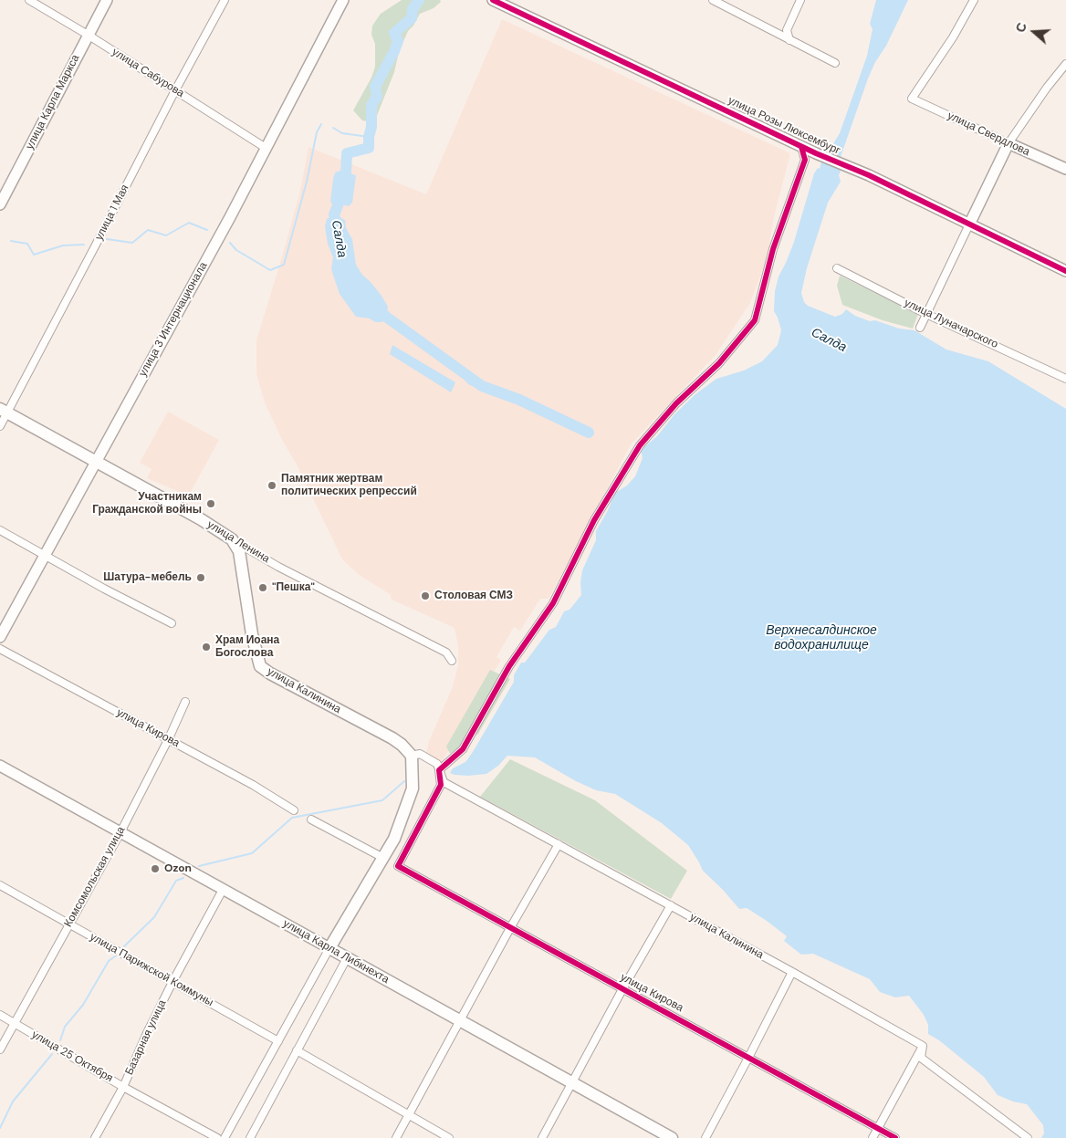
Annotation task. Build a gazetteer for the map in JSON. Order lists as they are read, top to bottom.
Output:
{
  "streets": {
    "main road": [
      "улица Карла Маркса",
      "улица Розы Люксембург",
      "улица Свердлова",
      "улица 3 Интернационала",
      "улица Ленина",
      "улица Калинина",
      "улица Карла Либкнехта"
    ],
    "street": [
      "улица Сабурова",
      "улица 1 Мая",
      "улица Луначарского",
      "улица Кирова",
      "Комсомольская улица",
      "улица Парижской Коммуны",
      "Базарная улица",
      "улица 25 Октября"
    ]
  },
  "crossings": [
    ["улица Сабурова", "улица Карла Маркса"],
    ["улица Сабурова", "улица 1 Мая"],
    ["улица Сабурова", "улица 3 Интернационала"],
    ["улица 1 Мая", "улица Ленина"],
    ["улица 3 Интернационала", "улица Ленина"],
    ["улица Ленина", "улица Калинина"],
    ["улица Калинина", "улица Кирова"],
    ["улица Кирова", "Комсомольская улица"],
    ["Комсомольская улица", "улица Карла Либкнехта"],
    ["Комсомольская улица", "улица Парижской Коммуны"],
    ["Комсомольская улица", "улица 25 Октября"],
    ["улица Карла Либкнехта", "Базарная улица"],
    ["улица Парижской Коммуны", "Базарная улица"],
    ["Базарная улица", "улица 25 Октября"]
  ],
  "water": ["Салда", "Верхнесалдинское водохранилище"],
  "places": [
    "Памятник жертвам политических репрессий",
    "Участникам Гражданской войны",
    "Шатура-мебель",
    "\"Пешка\"",
    "Столовая СМЗ",
    "Храм Иоана Богослова",
    "Ozon"
  ],
  "north": "left"
}
